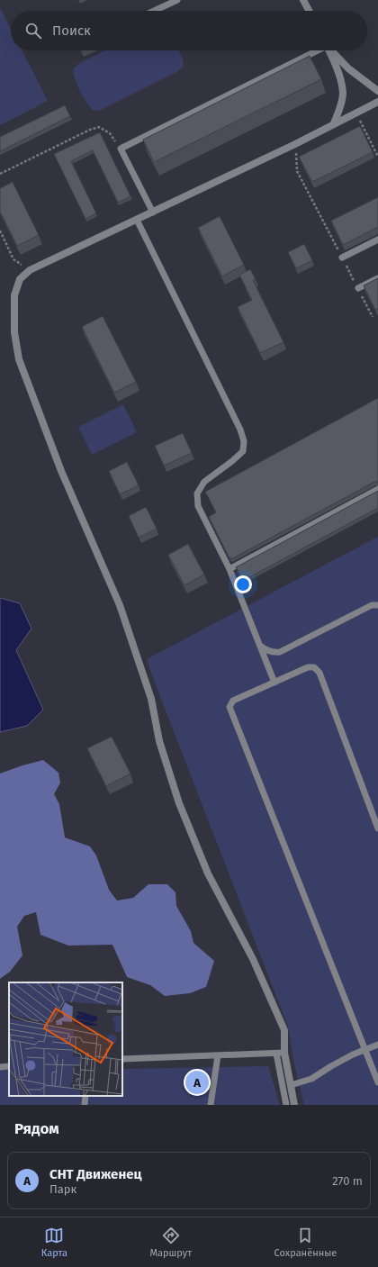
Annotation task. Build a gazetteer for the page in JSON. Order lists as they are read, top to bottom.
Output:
{
  "page": {
    "search": "Поиск",
    "pins": "A",
    "heading": "Рядом",
    "list": [
      {
        "mark": "A",
        "name": "СНТ Движенец",
        "note": "Парк",
        "value": "270 m"
      }
    ],
    "nav": ["Карта", "Маршрут", "Сохранённые"]
  }
}
